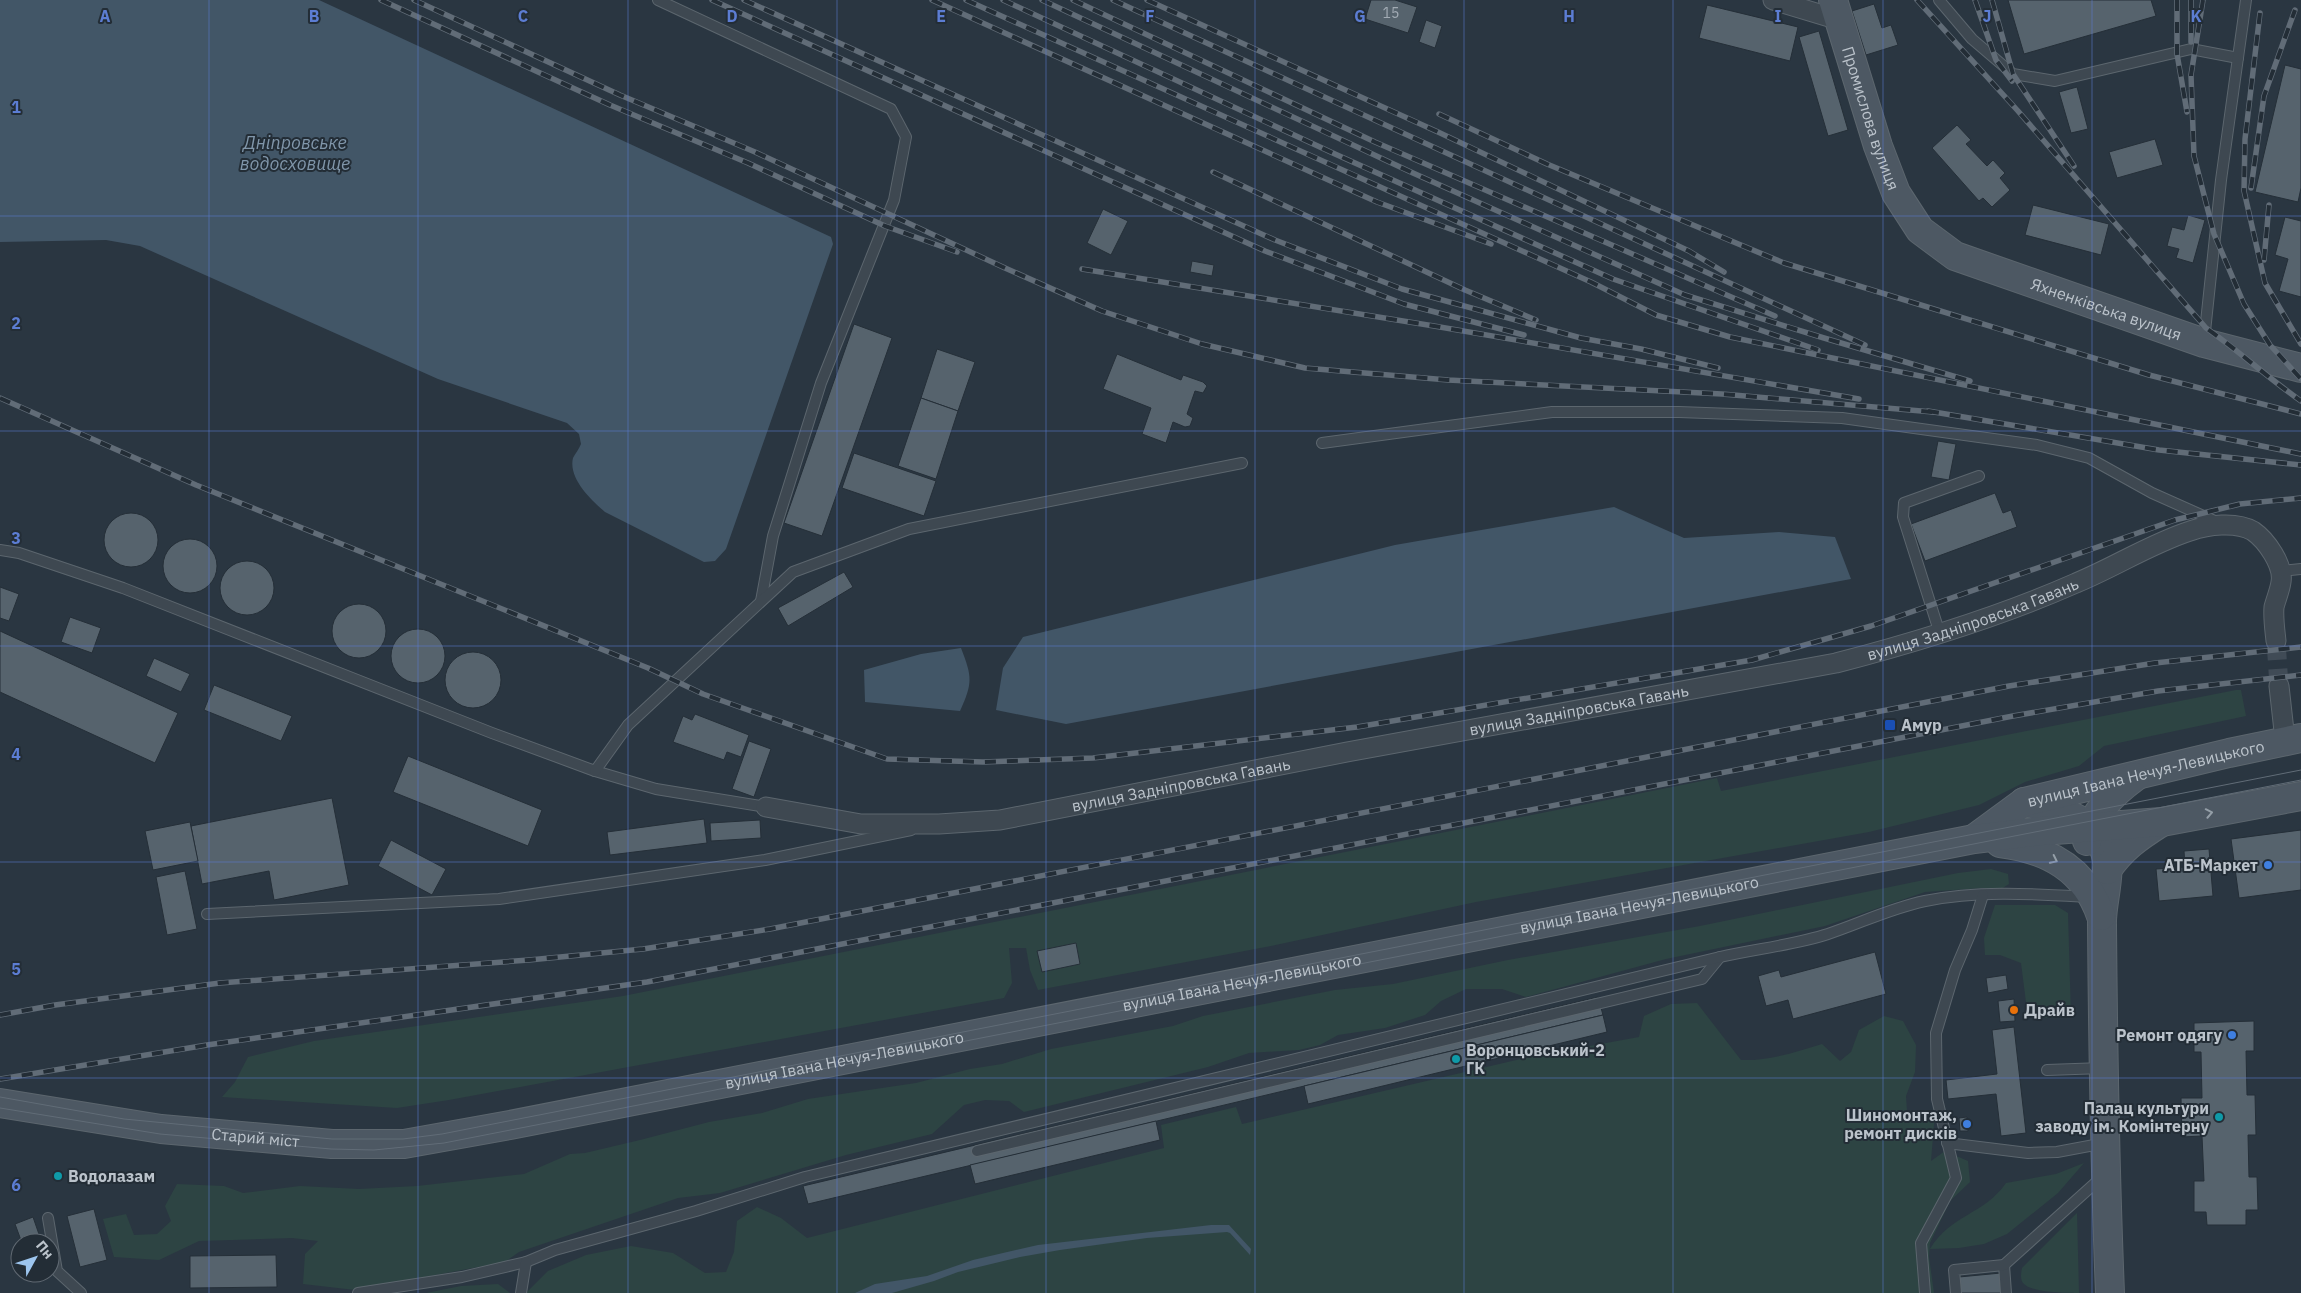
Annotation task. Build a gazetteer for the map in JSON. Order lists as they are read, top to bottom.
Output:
{
  "streets": {
    "main road": [
      "Промислова вулиця",
      "Яхненківська вулиця",
      "вулиця Івана Нечуя-Левицького",
      "Старий міст"
    ],
    "street": ["вулиця Задніпровська Гавань"]
  },
  "crossings": [
    ["Промислова вулиця", "Яхненківська вулиця"],
    ["вулиця Івана Нечуя-Левицького", "Старий міст"]
  ],
  "water": ["Дніпровське водосховище"],
  "places": {
    "transit": ["Амур"],
    "other": [
      "АТБ-Маркет",
      "Драйв",
      "Ремонт одягу",
      "Воронцовський-2 ГК",
      "Палац культури заводу ім. Комінтерну",
      "Шиномонтаж, ремонт дисків",
      "Водолазам"
    ]
  },
  "house_numbers": ["15"],
  "north": "top right",
  "grid": {
    "columns": [
      "A",
      "B",
      "C",
      "D",
      "E",
      "F",
      "G",
      "H",
      "I",
      "J",
      "K"
    ],
    "rows": [
      "1",
      "2",
      "3",
      "4",
      "5",
      "6"
    ]
  }
}
